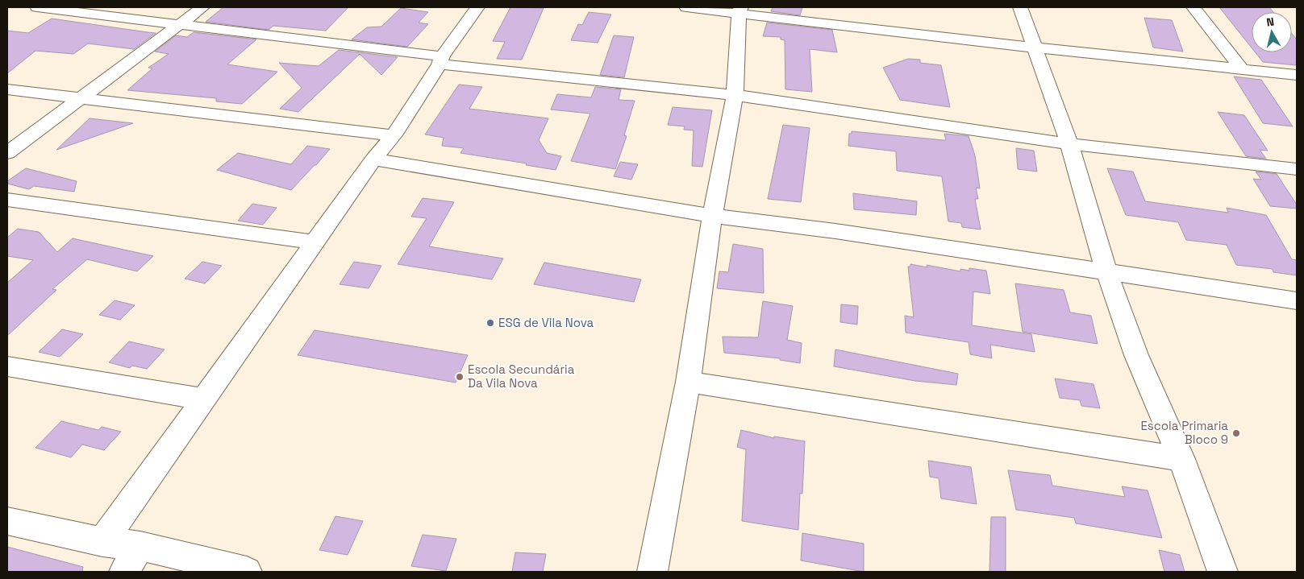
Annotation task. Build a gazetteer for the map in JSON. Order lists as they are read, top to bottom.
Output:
{
  "places": ["ESG de Vila Nova", "Escola Secundária Da Vila Nova", "Escola Primaria Bloco 9"],
  "north": "top"
}
